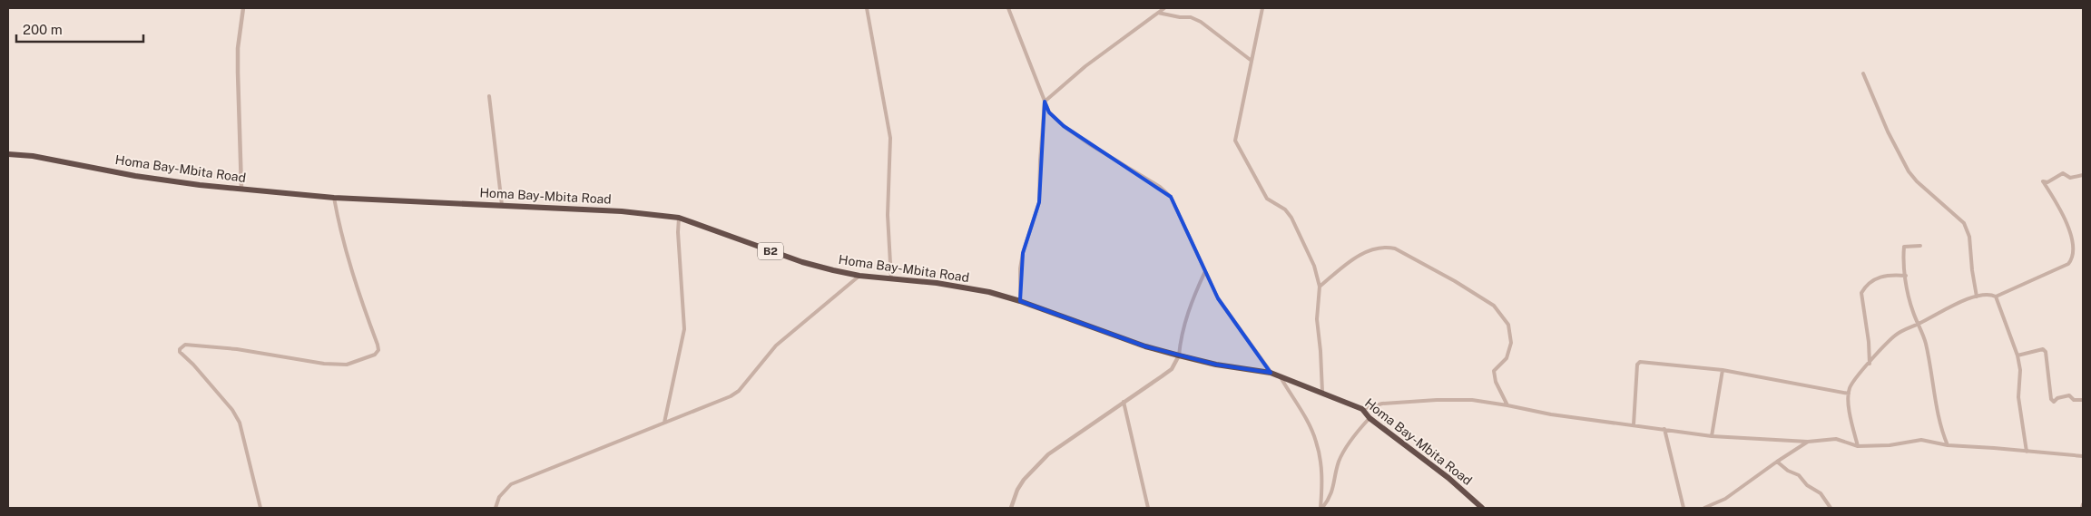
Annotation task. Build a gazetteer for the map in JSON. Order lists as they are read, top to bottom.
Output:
{
  "streets": {
    "highway": ["Homa Bay-Mbita Road", "B2"]
  },
  "scale_bar": "200 m"
}
